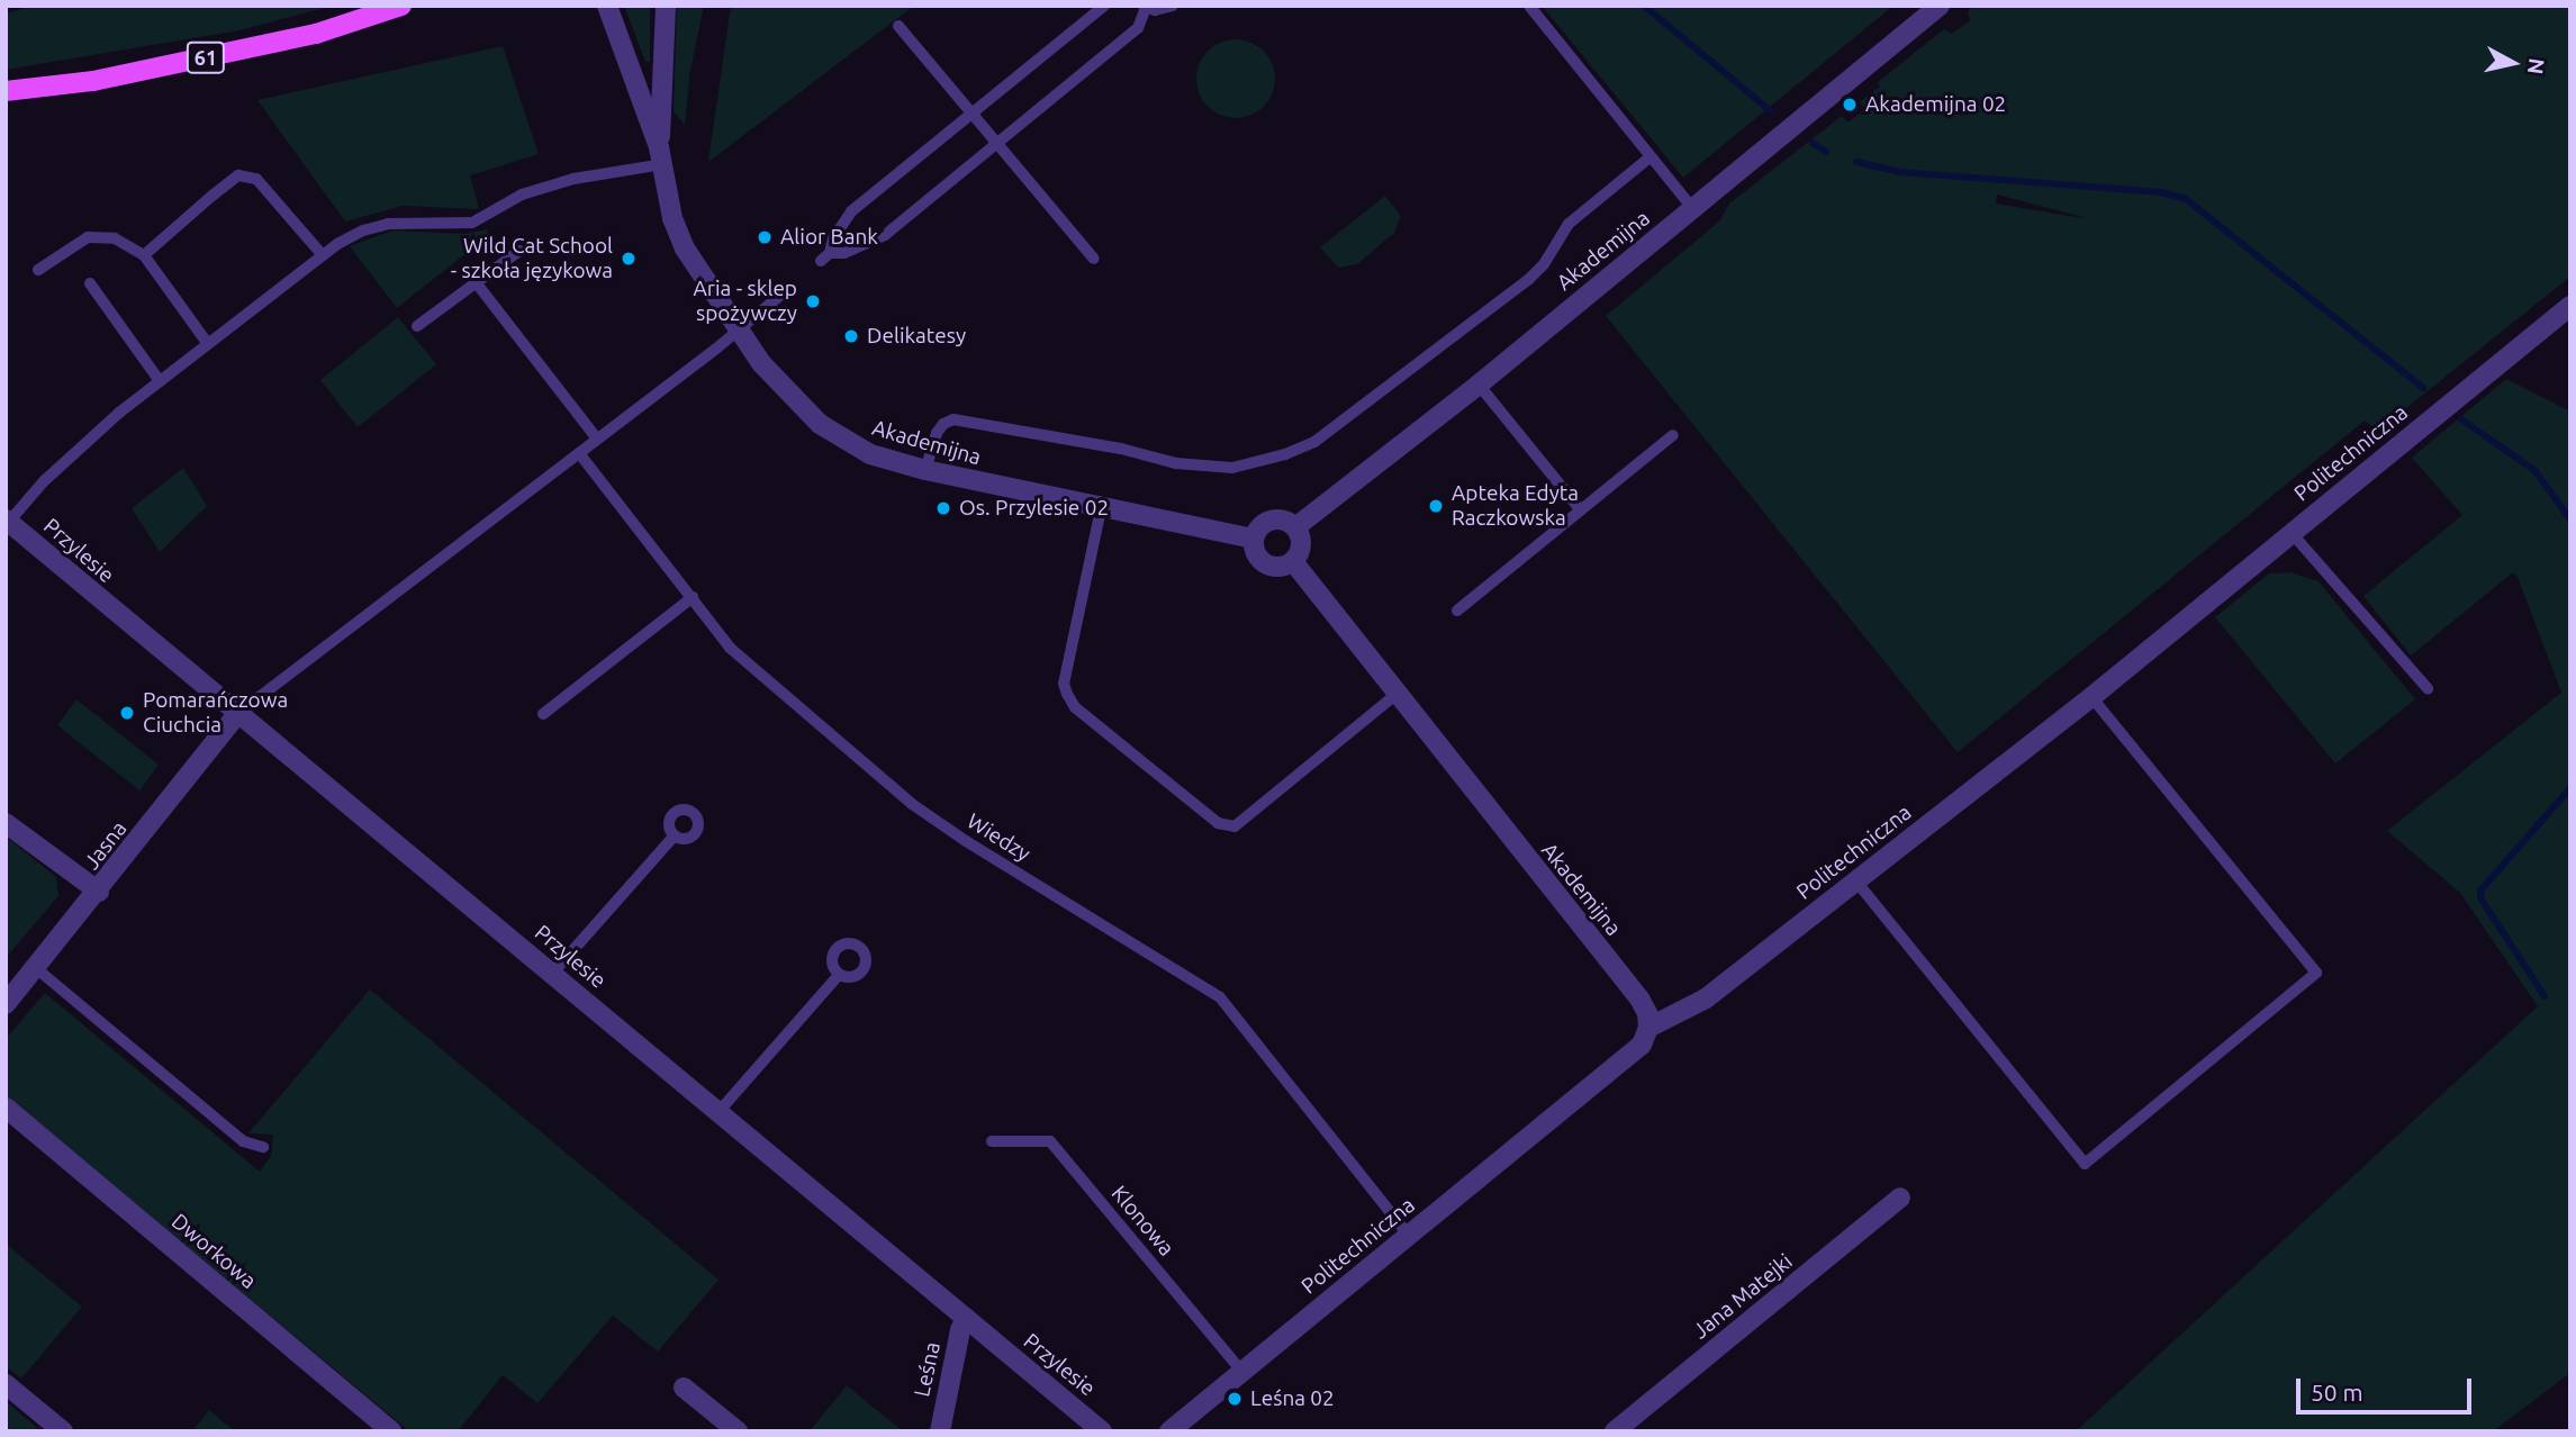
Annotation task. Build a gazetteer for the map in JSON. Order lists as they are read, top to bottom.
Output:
{
  "streets": {
    "main road": ["61"],
    "street": [
      "Akademijna",
      "Politechniczna",
      "Przylesie",
      "Jasna",
      "Dworkowa",
      "Jana Matejki",
      "Leśna"
    ],
    "lane": ["Wiedzy", "Klonowa"]
  },
  "crossings": [
    ["Akademijna", "Politechniczna"],
    ["Politechniczna", "Wiedzy"],
    ["Politechniczna", "Klonowa"],
    ["Przylesie", "Jasna"],
    ["Przylesie", "Leśna"]
  ],
  "places": [
    "Akademijna 02",
    "Alior Bank",
    "Wild Cat School - szkoła językowa",
    "Aria - sklep spożywczy",
    "Delikatesy",
    "Apteka Edyta Raczkowska",
    "Os. Przylesie 02",
    "Pomarańczowa Ciuchcia",
    "Leśna 02"
  ],
  "scale_bar": "50 m",
  "north": "right"
}
